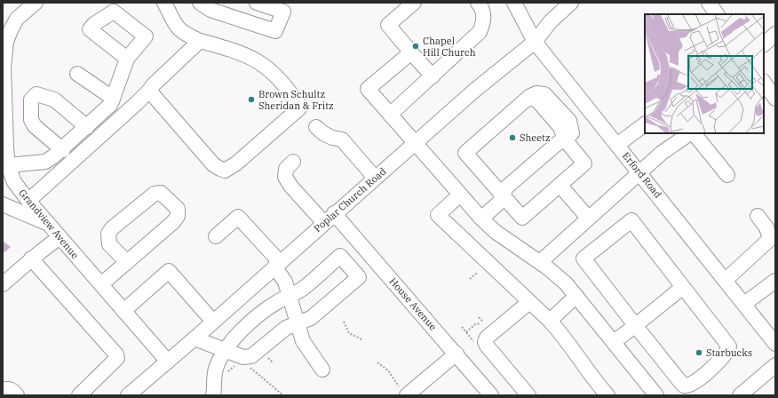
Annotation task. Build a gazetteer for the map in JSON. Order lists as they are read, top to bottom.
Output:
{
  "streets": {
    "street": [
      "Erford Road",
      "Poplar Church Road",
      "Grandview Avenue",
      "House Avenue"
    ]
  },
  "crossings": [
    ["Erford Road", "Poplar Church Road"],
    ["Poplar Church Road", "Grandview Avenue"],
    ["Poplar Church Road", "House Avenue"]
  ],
  "places": [
    "Chapel Hill Church",
    "Brown Schultz Sheridan & Fritz",
    "Sheetz",
    "Starbucks"
  ]
}
